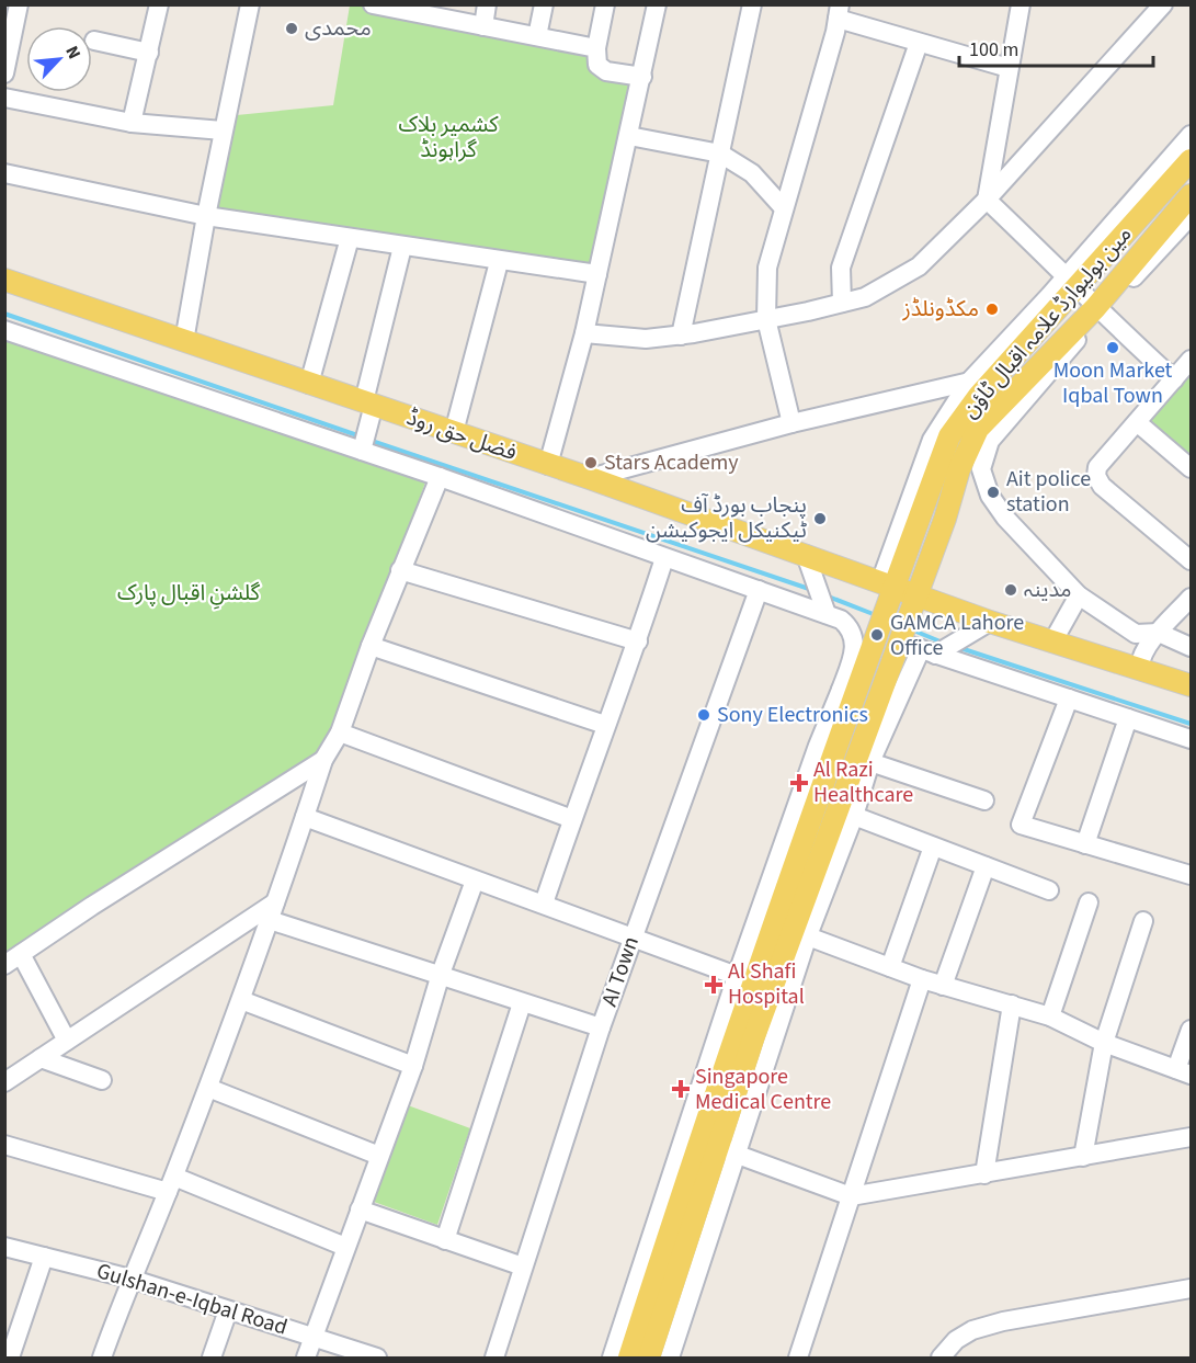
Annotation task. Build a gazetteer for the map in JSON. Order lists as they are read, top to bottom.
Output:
{
  "streets": {
    "main road": ["مین بولیوارڈ علامہ اقبال ٹاؤن", "فضل حق روڈ"],
    "street": ["AI Town", "Gulshan-e-Iqbal Road"]
  },
  "crossings": [
    ["مین بولیوارڈ علامہ اقبال ٹاؤن", "فضل حق روڈ"]
  ],
  "parks": ["کشمیر بلاک ﮔﺮﺍﮨﻮﻧﮉ", "گلشنِ اقبال پارک"],
  "places": {
    "other": [
      "محمدی",
      "مکڈونلڈز",
      "Moon Market Iqbal Town",
      "Stars Academy",
      "Ait police station",
      "پنجاب بورڈ آف ٹیکنیکل ایجوکیشن",
      "مدینہ",
      "GAMCA Lahore Office",
      "Sony Electronics"
    ],
    "health": ["Al Razi Healthcare", "Al Shafi Hospital", "Singapore Medical Centre"]
  },
  "scale_bar": "100 m",
  "north": "top right"
}
